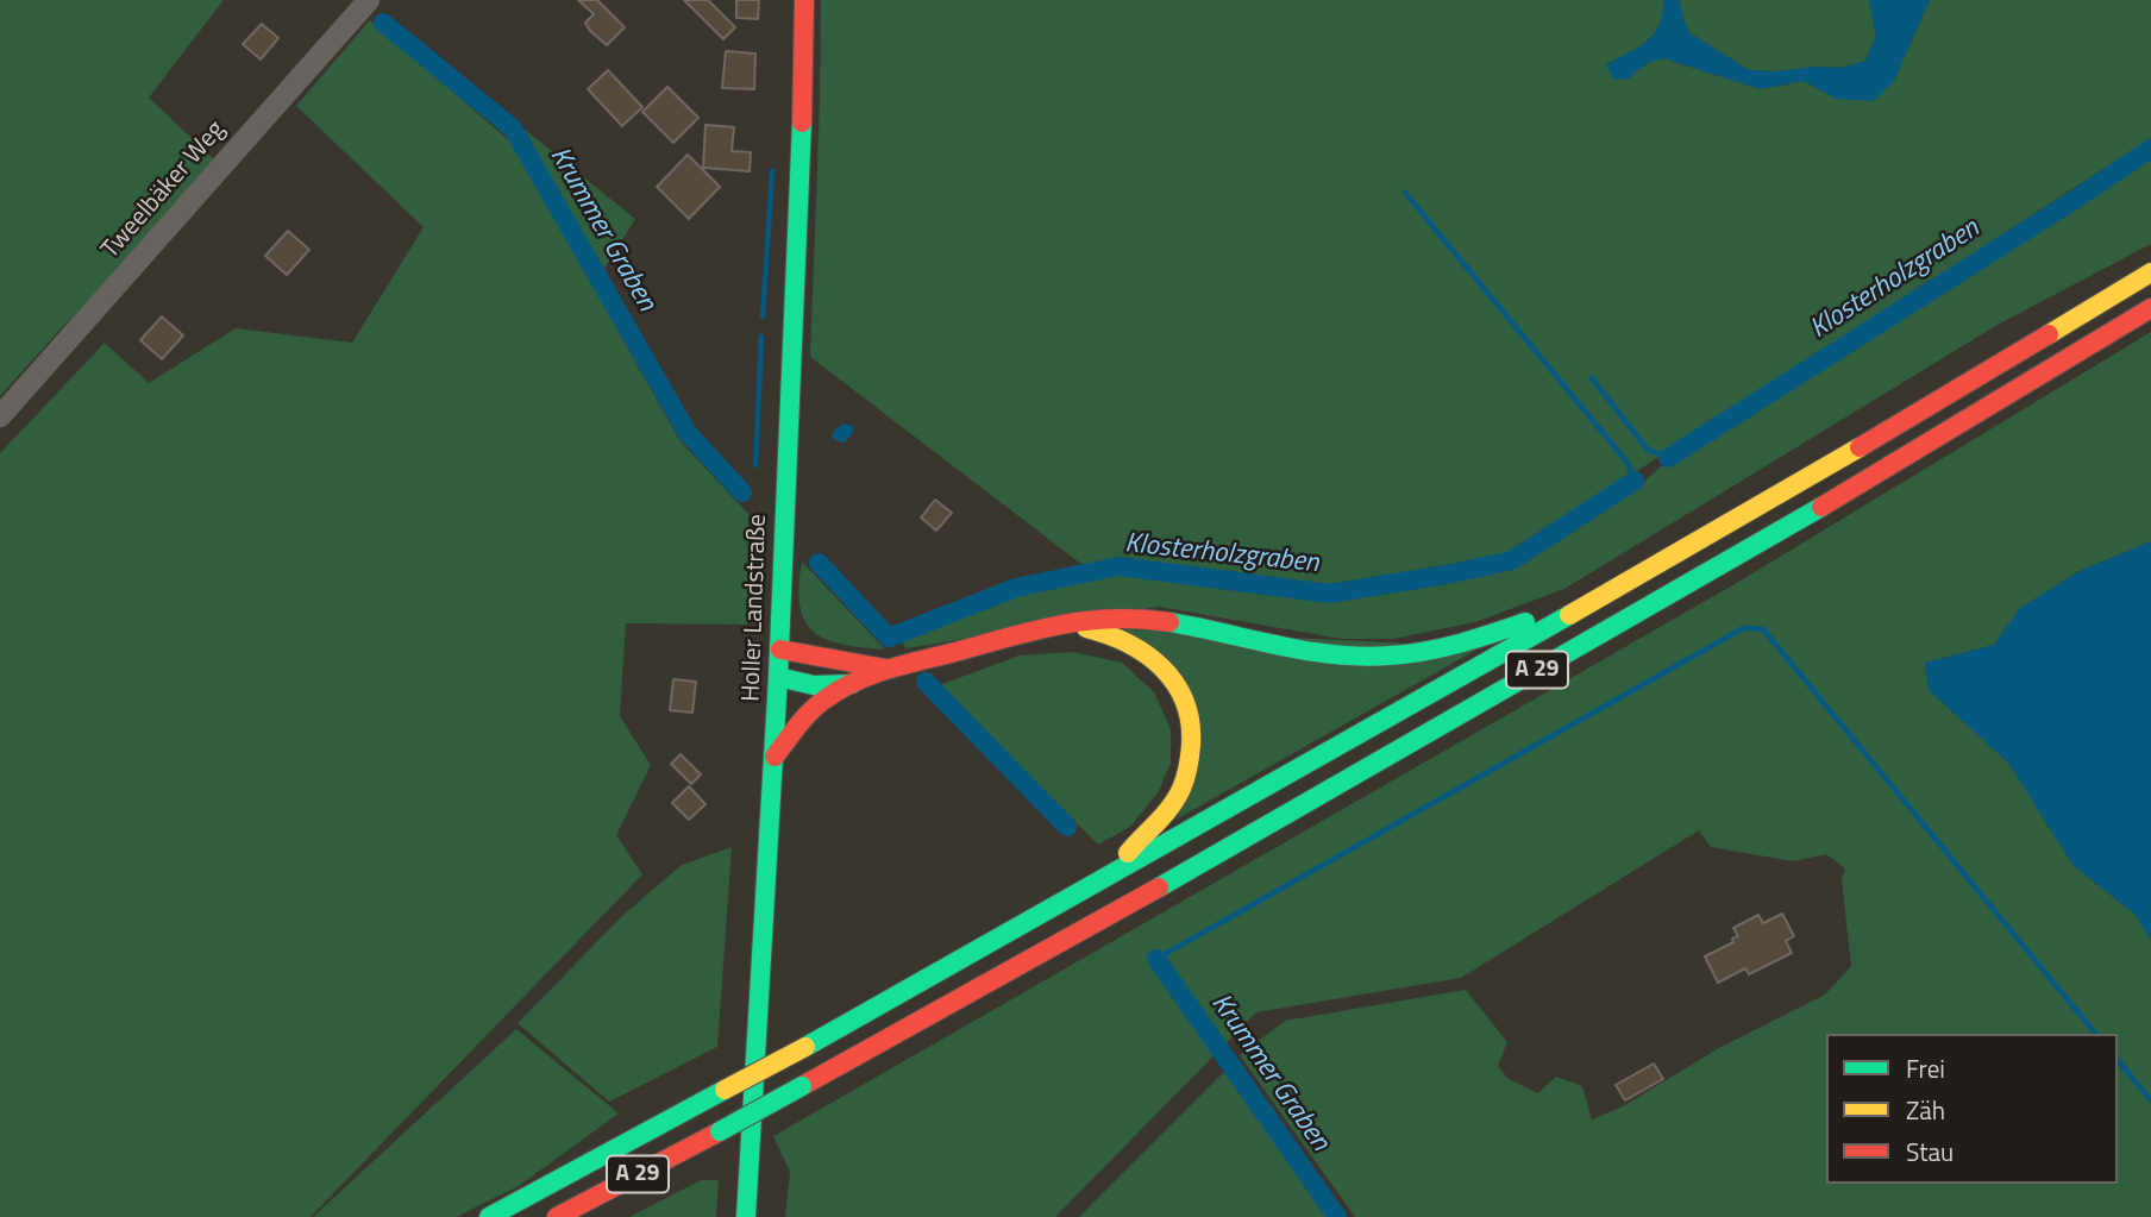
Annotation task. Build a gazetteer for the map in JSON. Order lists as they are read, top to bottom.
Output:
{
  "streets": {
    "main road": ["Holler Landstraße", "A 29"],
    "street": ["Tweelbäker Weg"]
  },
  "water": ["Krummer Graben", "Klosterholzgraben"],
  "legend": ["Frei", "Zäh", "Stau"]
}
